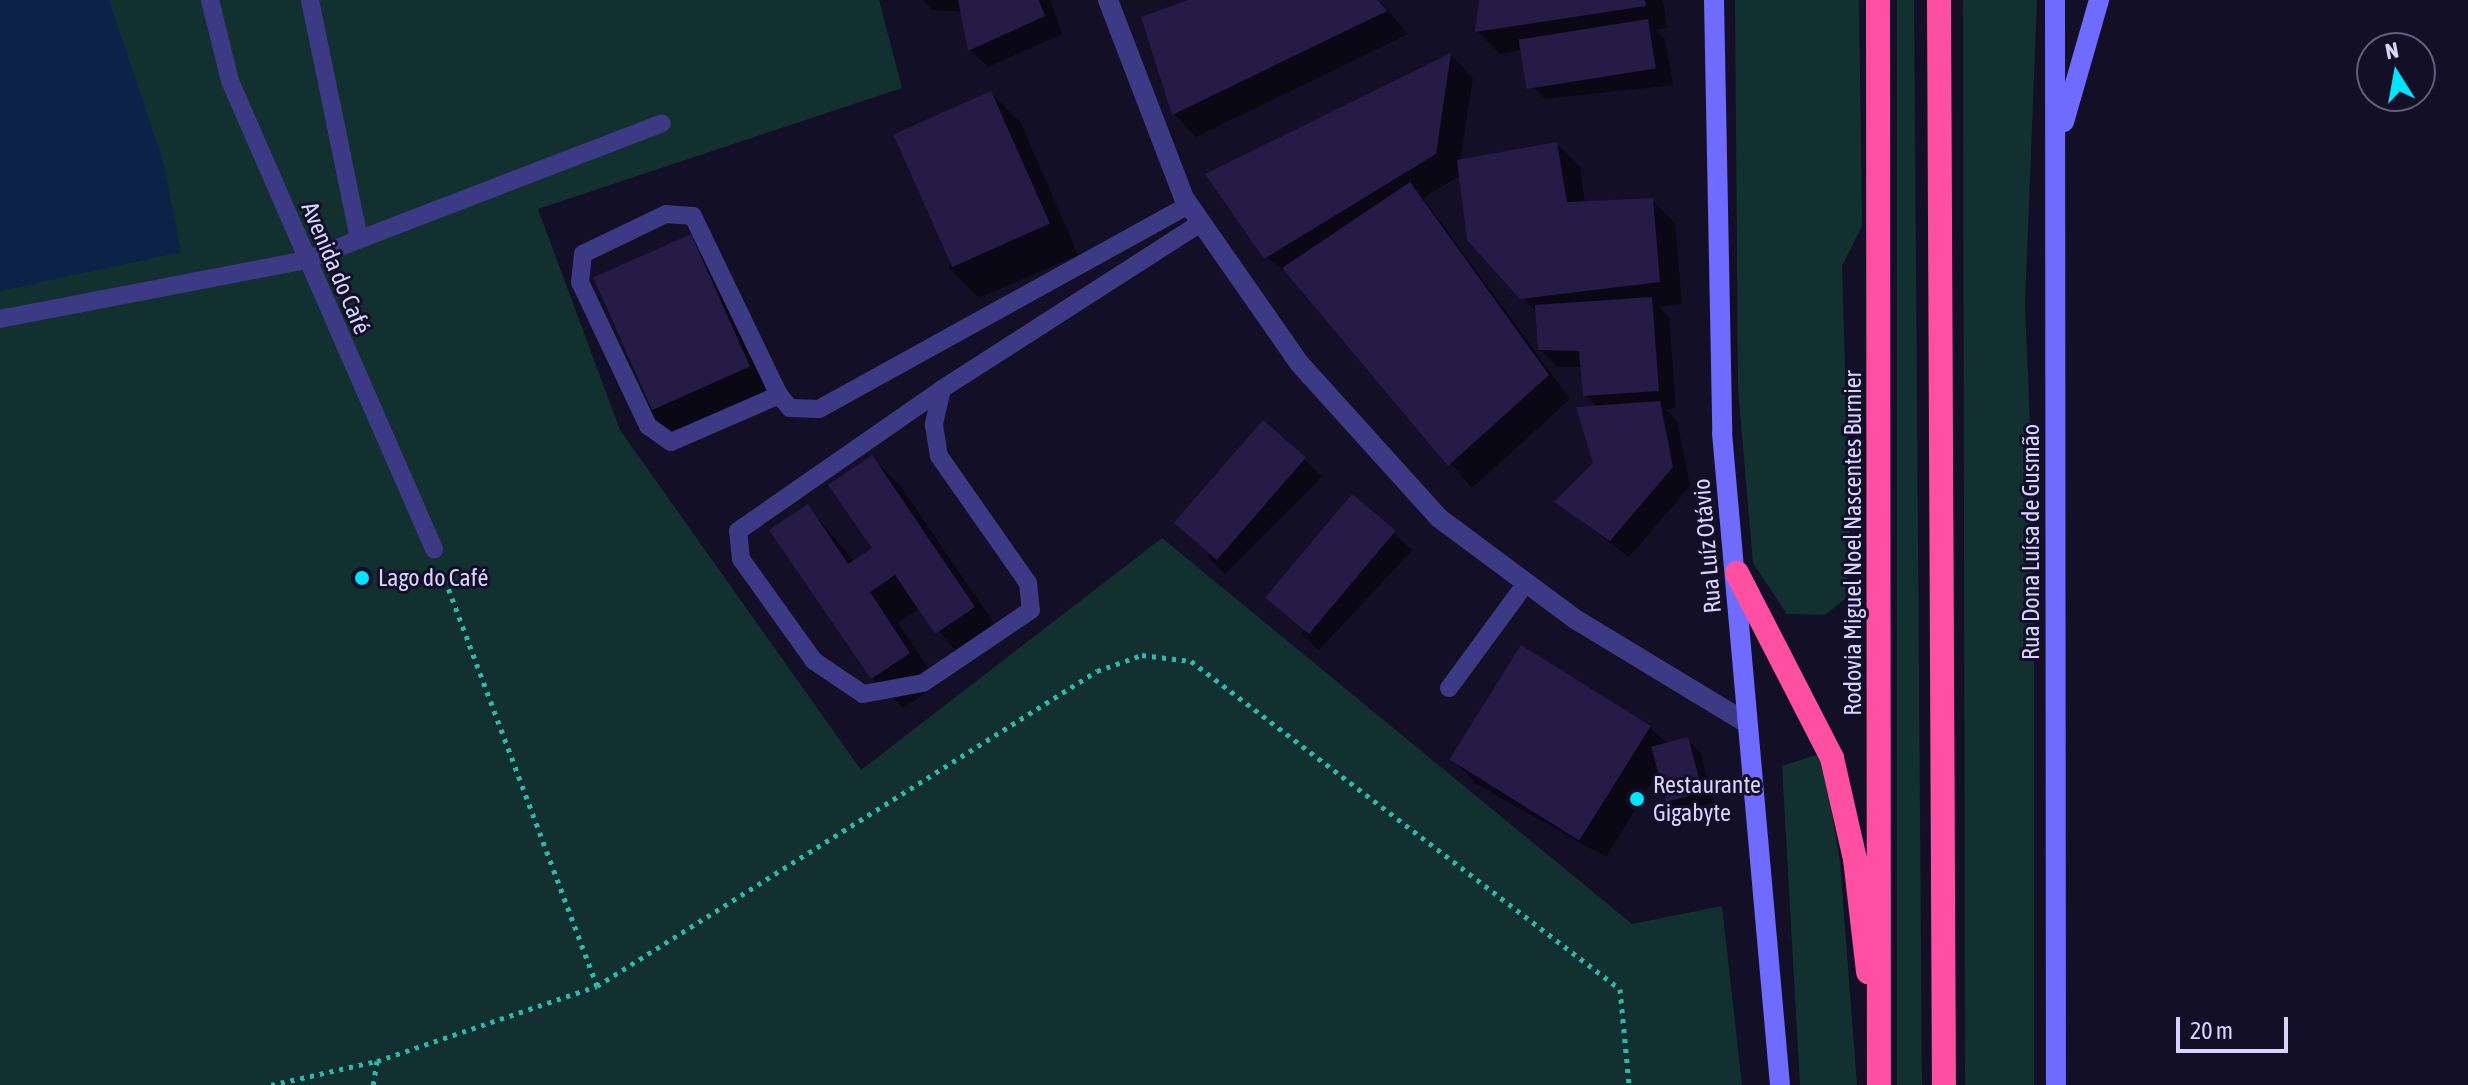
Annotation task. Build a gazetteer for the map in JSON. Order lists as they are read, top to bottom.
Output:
{
  "streets": {
    "highway": ["Rodovia Miguel Noel Nascentes Burnier"],
    "street": ["Rua Dona Luísa de Gusmão", "Rua Luíz Otávio"],
    "lane": ["Avenida do Café"]
  },
  "places": ["Lago do Café", "Restaurante Gigabyte"],
  "scale_bar": "20 m",
  "north": "top"
}
